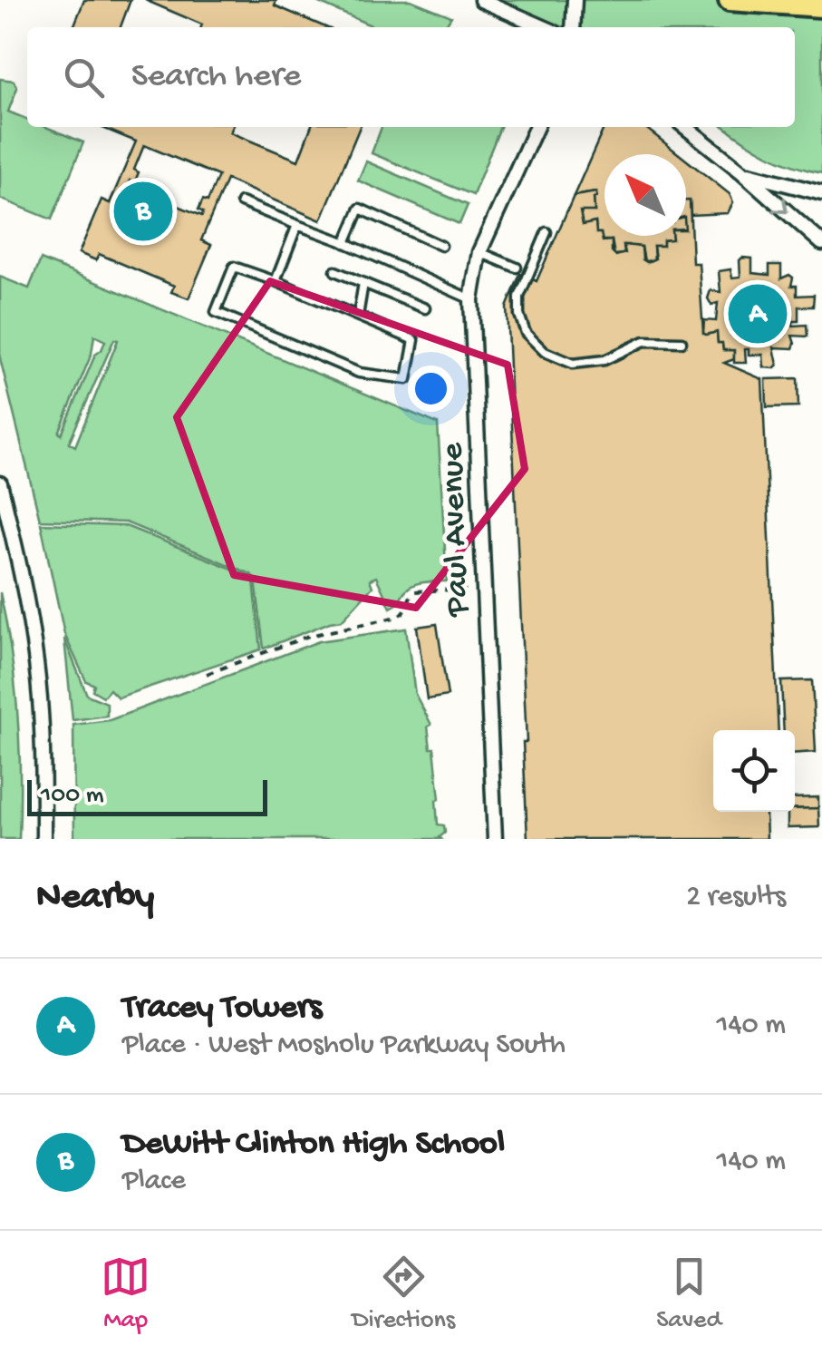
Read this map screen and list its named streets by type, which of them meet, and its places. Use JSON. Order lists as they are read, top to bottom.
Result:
{
  "streets": {
    "street": ["Paul Avenue"]
  },
  "scale_bar": "100 m",
  "north": "top left",
  "page": {
    "search": "Search here",
    "pins": ["B", "A"],
    "scale": "100 m",
    "heading": ["Nearby", "2 results"],
    "list": [
      {
        "mark": "A",
        "name": "Tracey Towers",
        "note": "Place · West Mosholu Parkway South",
        "value": "140 m"
      },
      {
        "mark": "B",
        "name": "DeWitt Clinton High School",
        "note": "Place",
        "value": "140 m"
      }
    ],
    "nav": ["Map", "Directions", "Saved"]
  }
}
